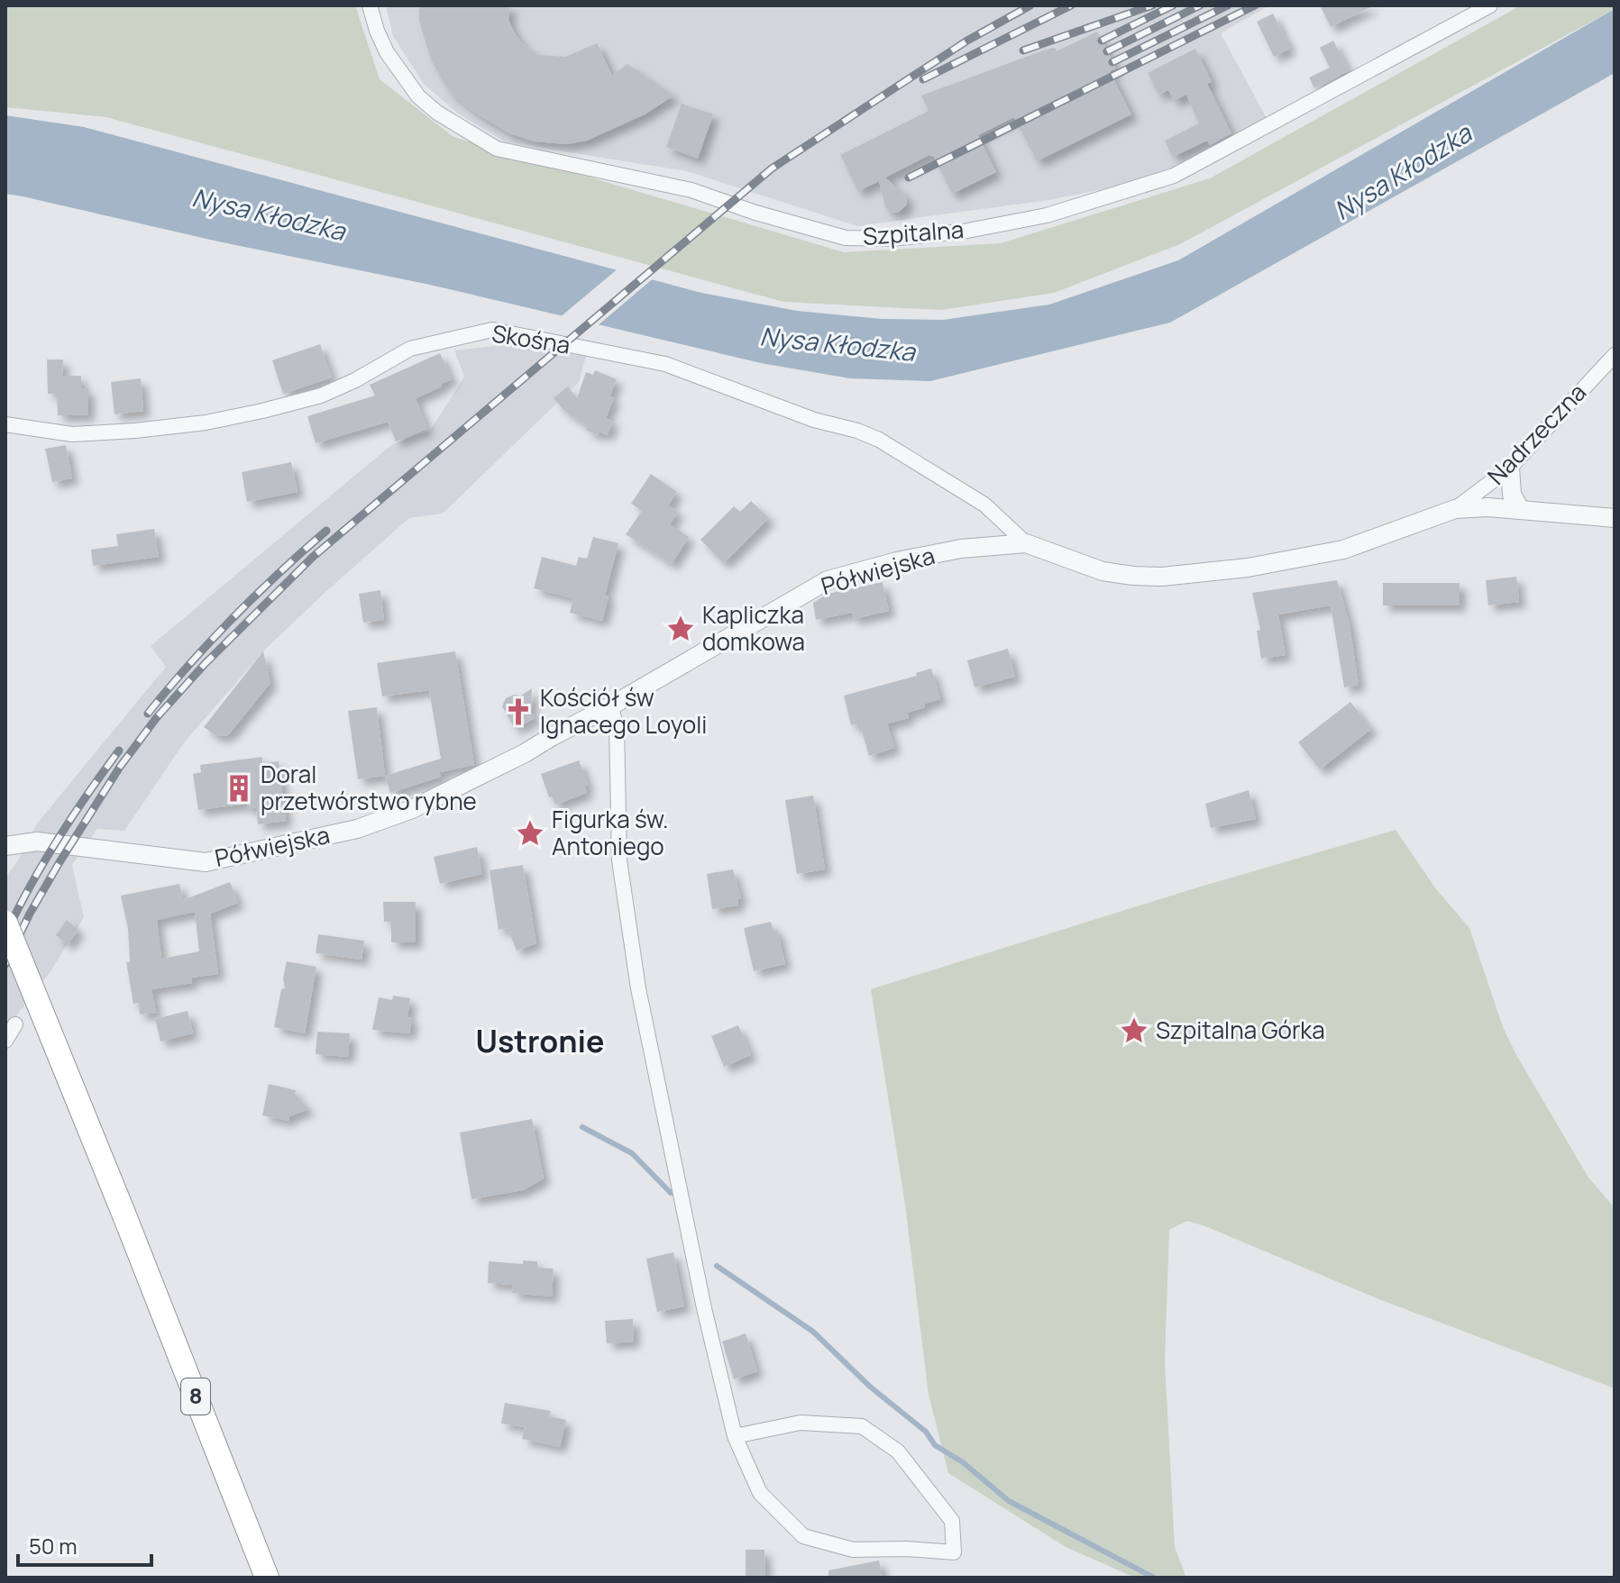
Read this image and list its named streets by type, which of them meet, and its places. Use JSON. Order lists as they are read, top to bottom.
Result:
{
  "streets": {
    "highway": ["8"],
    "street": [
      "Szpitalna",
      "Skośna",
      "Nadrzeczna",
      "Półwiejska"
    ]
  },
  "crossings": [
    ["Skośna", "Półwiejska"],
    ["Nadrzeczna", "Półwiejska"]
  ],
  "districts": ["Ustronie"],
  "water": ["Nysa Kłodzka"],
  "places": {
    "place": ["Kapliczka domkowa", "Figurka św. Antoniego", "Szpitalna Górka"],
    "church": ["Kościół św Ignacego Loyoli"],
    "building": ["Doral przetwórstwo rybne"]
  },
  "scale_bar": "50 m"
}
